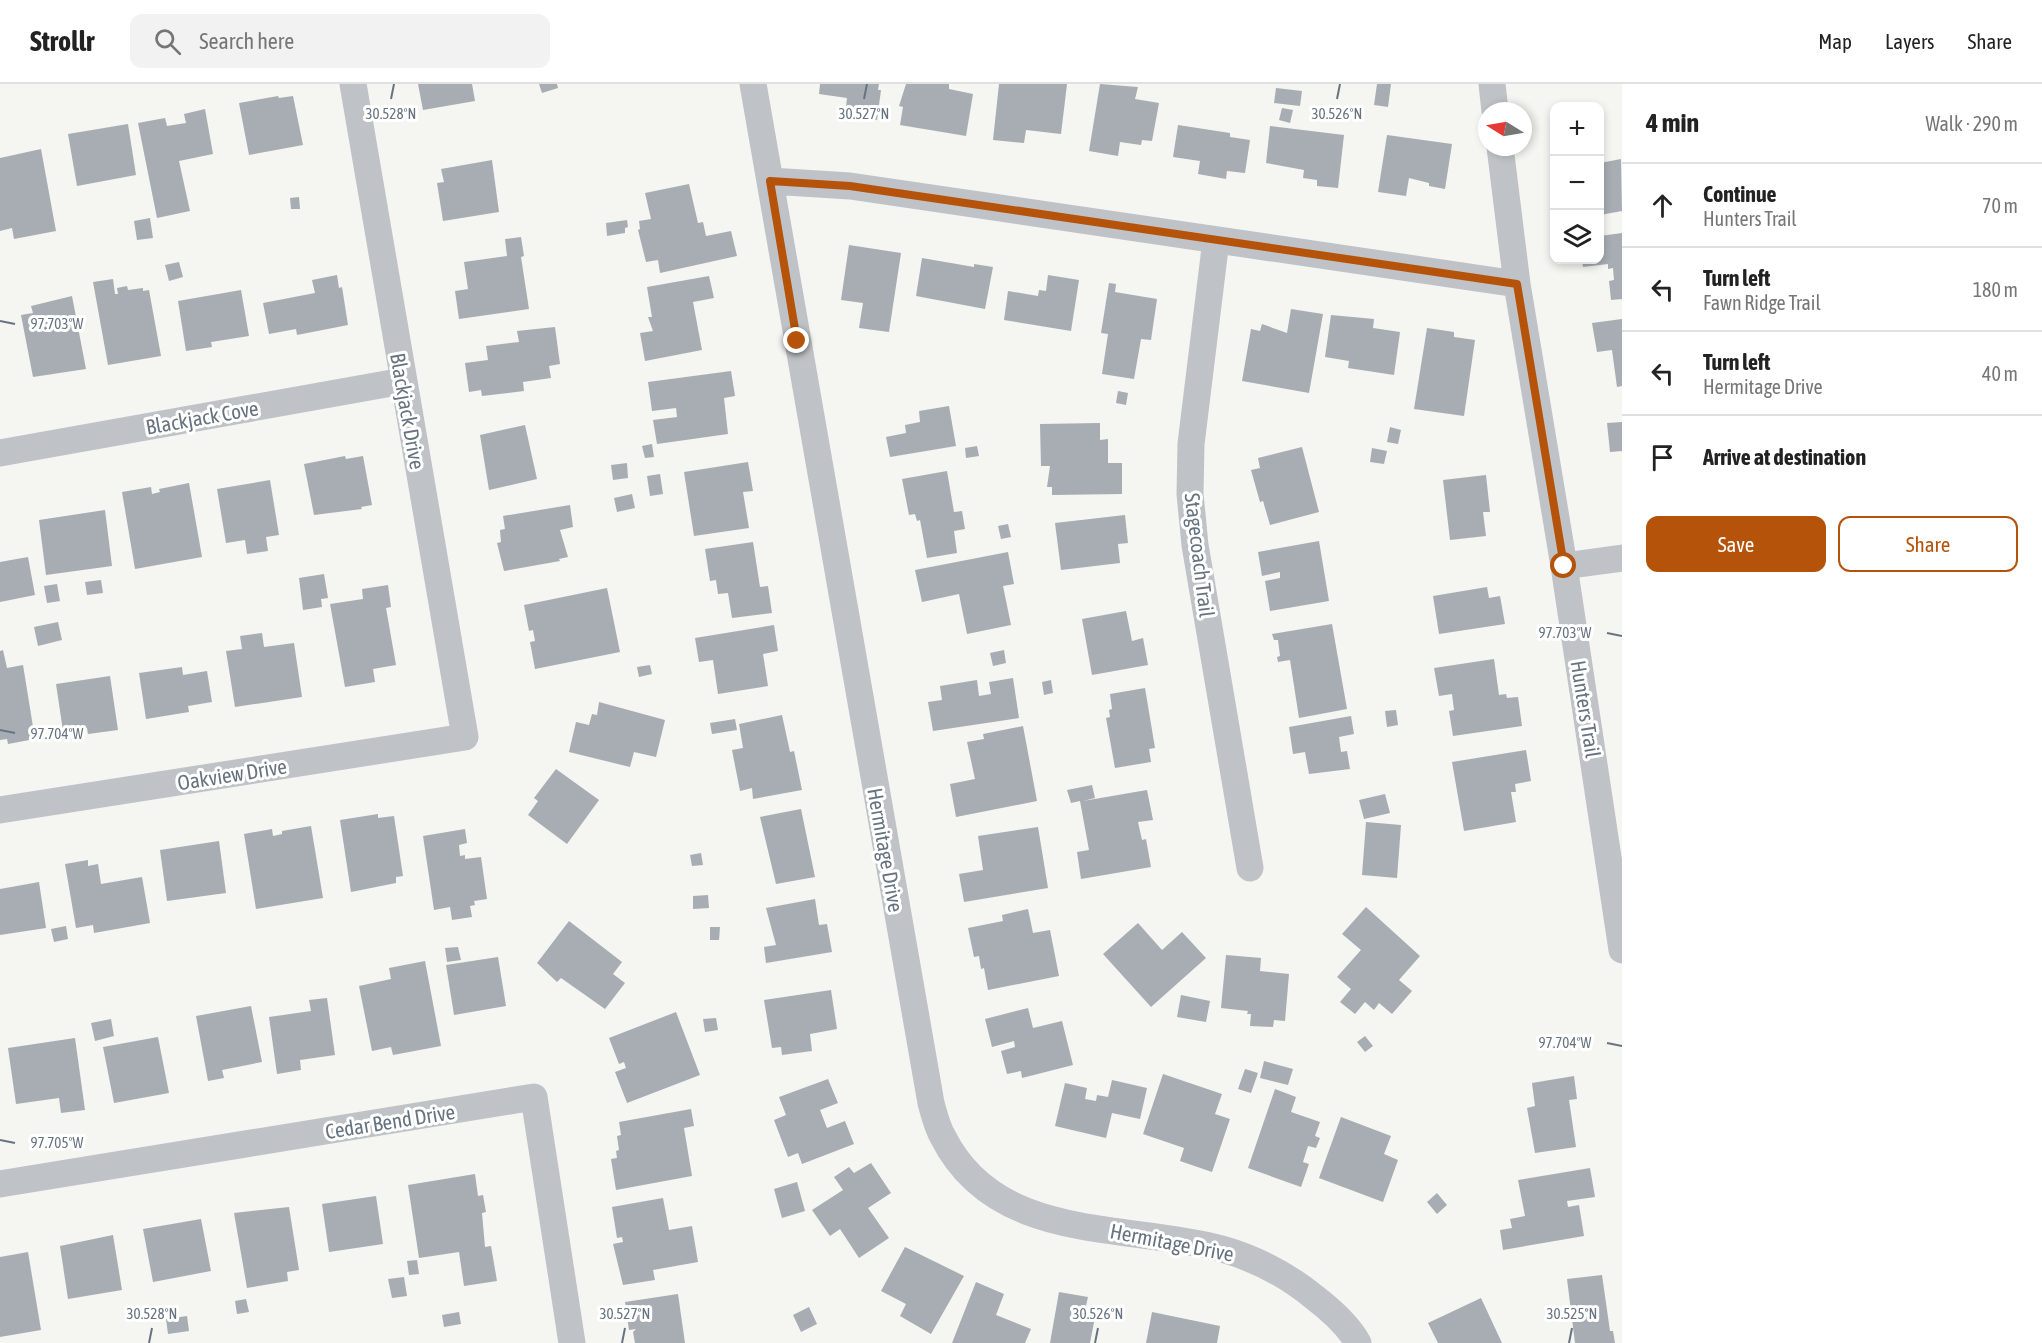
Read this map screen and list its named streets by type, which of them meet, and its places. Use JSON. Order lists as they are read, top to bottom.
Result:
{
  "streets": {
    "street": [
      "Blackjack Drive",
      "Blackjack Cove",
      "Stagecoach Trail",
      "Hunters Trail",
      "Oakview Drive",
      "Hermitage Drive",
      "Cedar Bend Drive"
    ]
  },
  "crossings": [
    ["Blackjack Drive", "Blackjack Cove"],
    ["Blackjack Drive", "Oakview Drive"]
  ],
  "north": "left",
  "page": {
    "header": "Strollr",
    "search": "Search here",
    "nav": ["Map", "Layers", "Share"],
    "heading": ["4 min", "Walk · 290 m"],
    "map_buttons": ["+", "−"],
    "list": [
      ["Continue", "Hunters Trail", "70 m"],
      ["Turn left", "Fawn Ridge Trail", "180 m"],
      ["Turn left", "Hermitage Drive", "40 m"],
      "Arrive at destination"
    ],
    "buttons": ["Save", "Share"]
  },
  "coordinates": [
    "30.528°N",
    "30.527°N",
    "30.526°N",
    "97.703°W",
    "97.704°W",
    "97.705°W",
    "30.525°N"
  ]
}
